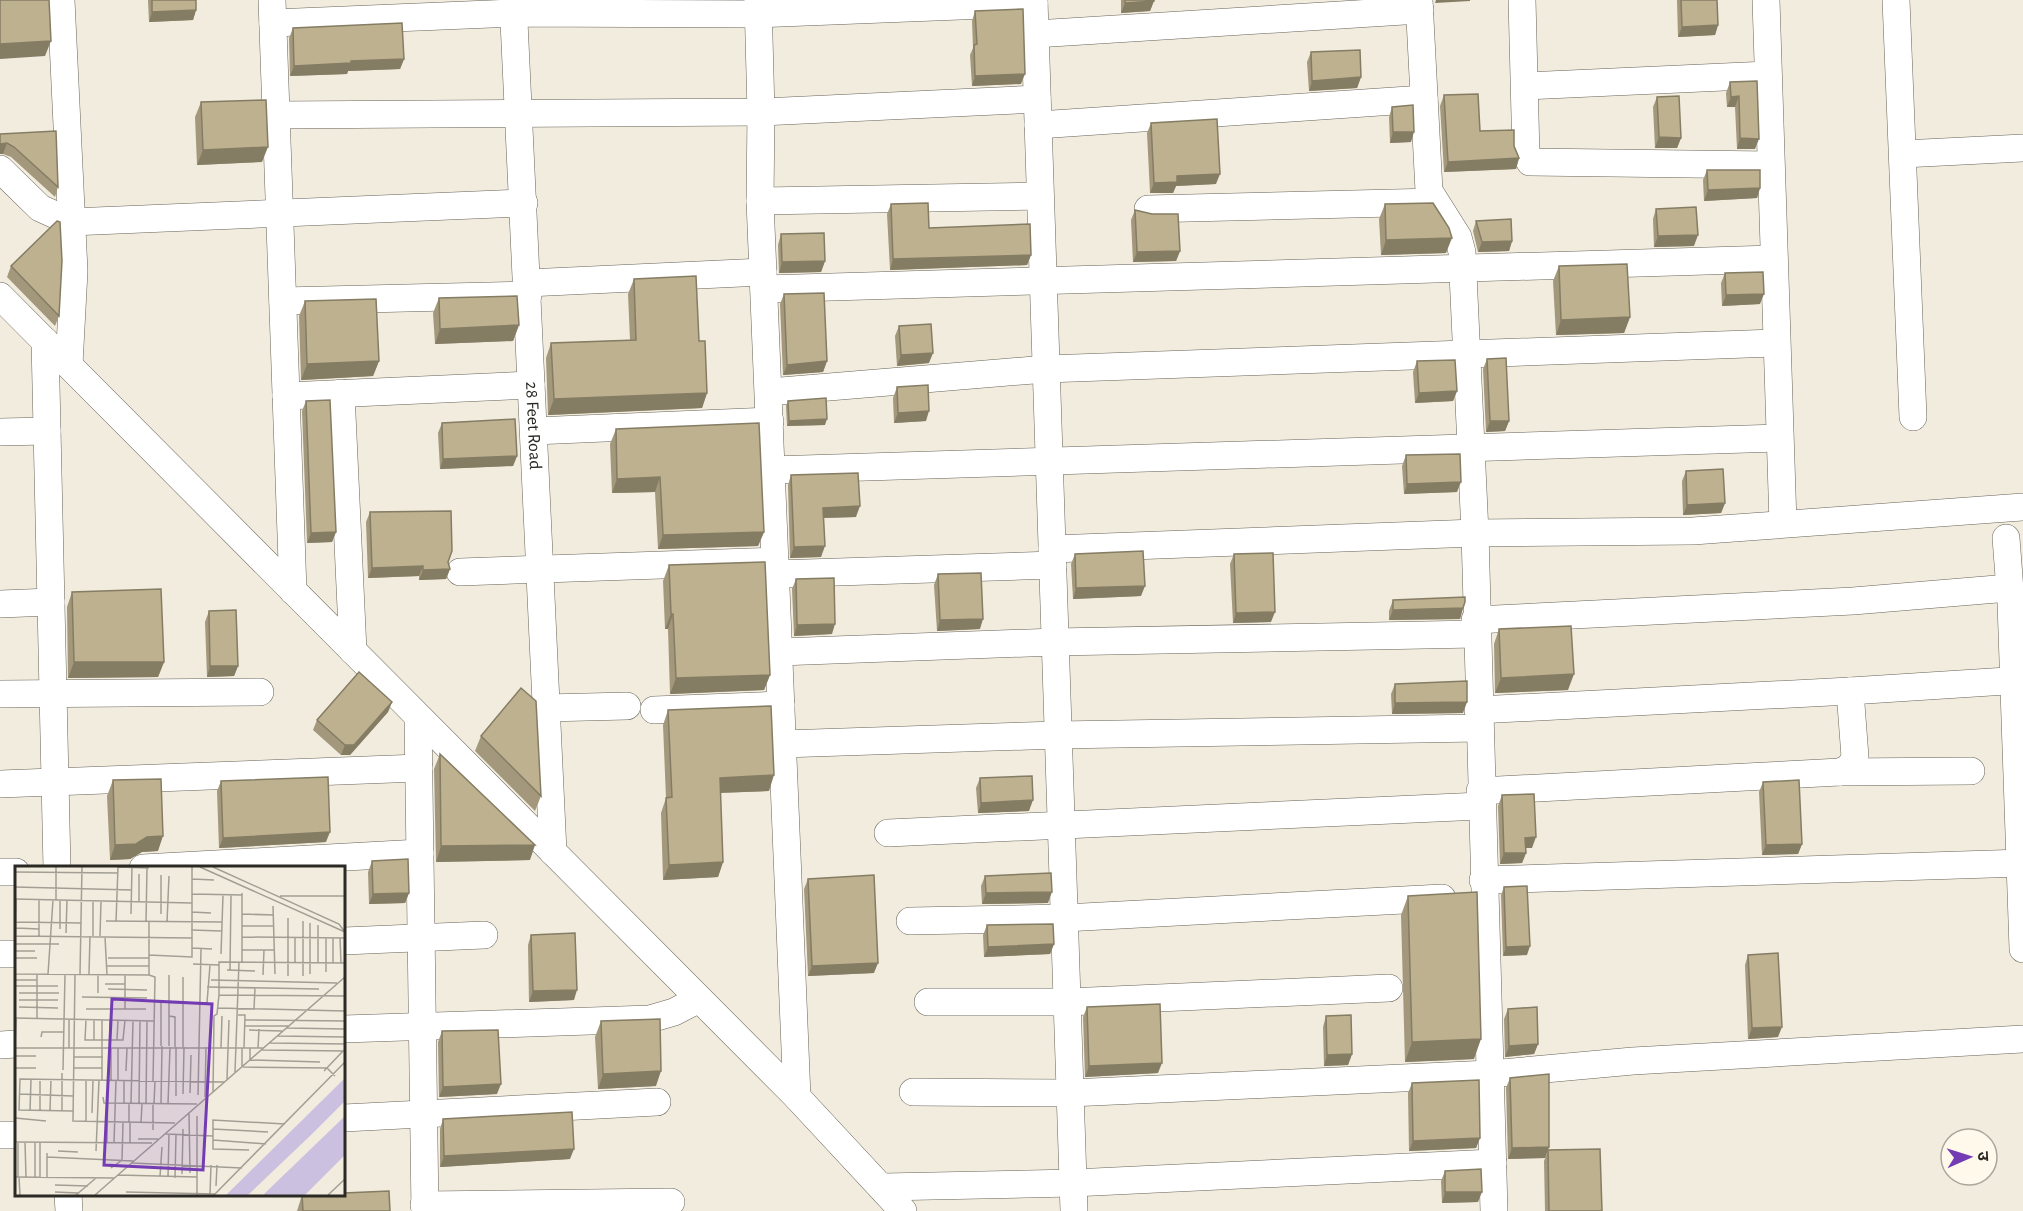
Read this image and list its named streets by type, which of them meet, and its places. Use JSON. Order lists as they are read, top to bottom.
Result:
{
  "streets": {
    "street": ["28 Feet Road"]
  },
  "north": "right"
}
